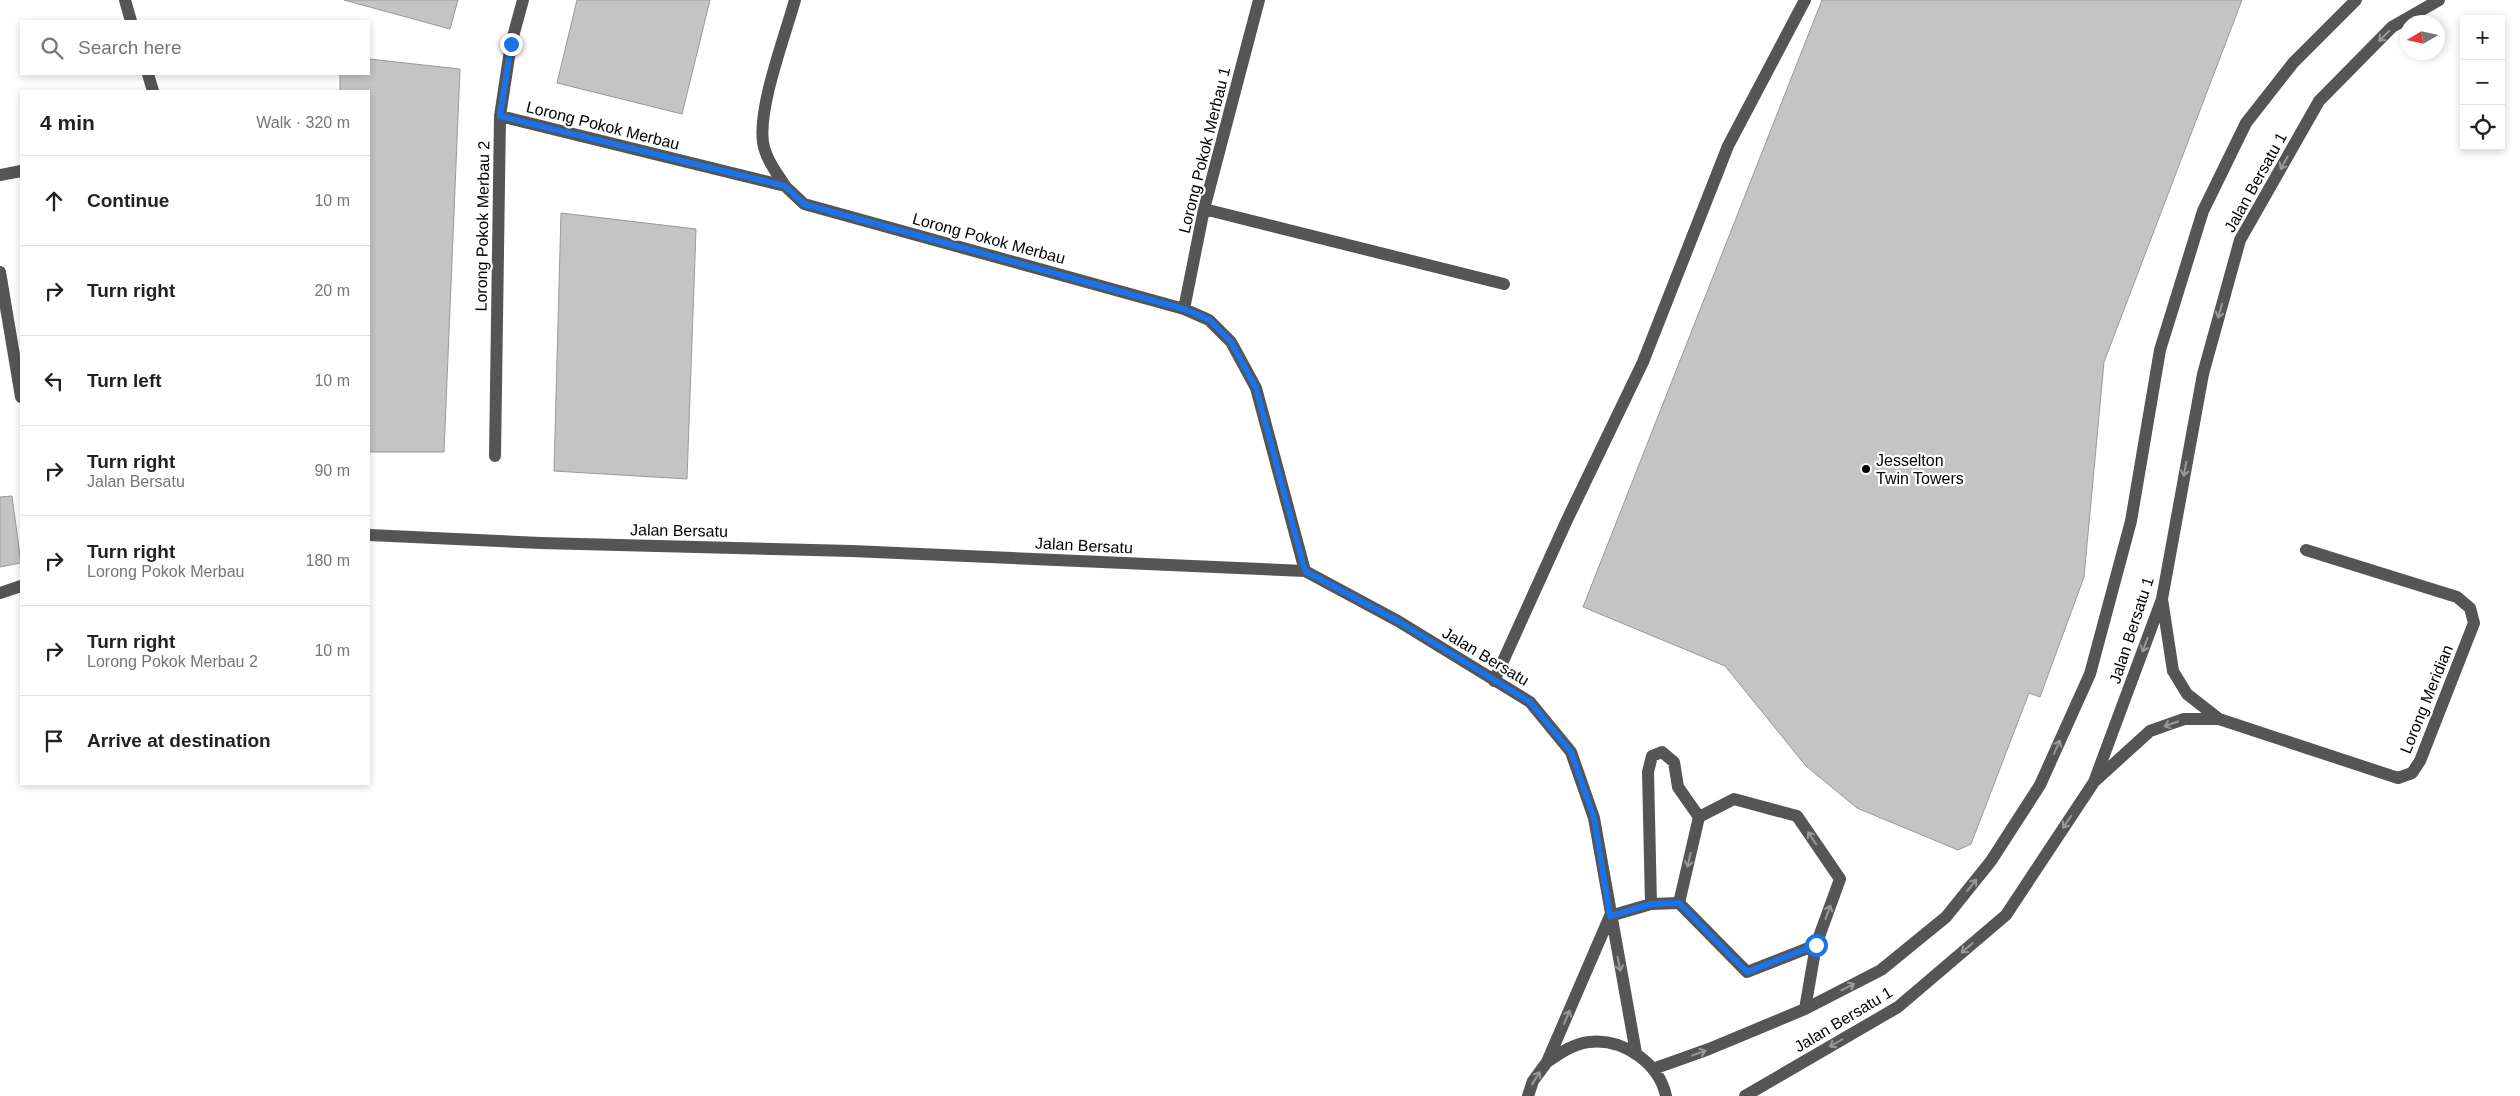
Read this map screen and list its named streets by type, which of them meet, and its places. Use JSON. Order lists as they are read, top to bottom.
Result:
{
  "streets": {
    "street": [
      "Lorong Pokok Merbau",
      "Lorong Pokok Merbau 1",
      "Jalan Bersatu 1",
      "Lorong Pokok Merbau 2",
      "Jalan Bersatu",
      "Lorong Meridian"
    ]
  },
  "crossings": [
    ["Lorong Pokok Merbau", "Lorong Pokok Merbau 1"],
    ["Lorong Pokok Merbau", "Lorong Pokok Merbau 2"],
    ["Lorong Pokok Merbau", "Jalan Bersatu"],
    ["Jalan Bersatu 1", "Lorong Meridian"]
  ],
  "places": ["Jesselton Twin Towers"],
  "north": "left",
  "page": {
    "map_buttons": ["+", "−"],
    "search": "Search here",
    "heading": ["4 min", "Walk · 320 m"],
    "list": [
      ["Continue", "10 m"],
      ["Turn right", "20 m"],
      ["Turn left", "10 m"],
      ["Turn right", "Jalan Bersatu", "90 m"],
      ["Turn right", "Lorong Pokok Merbau", "180 m"],
      ["Turn right", "Lorong Pokok Merbau 2", "10 m"],
      "Arrive at destination"
    ]
  }
}
